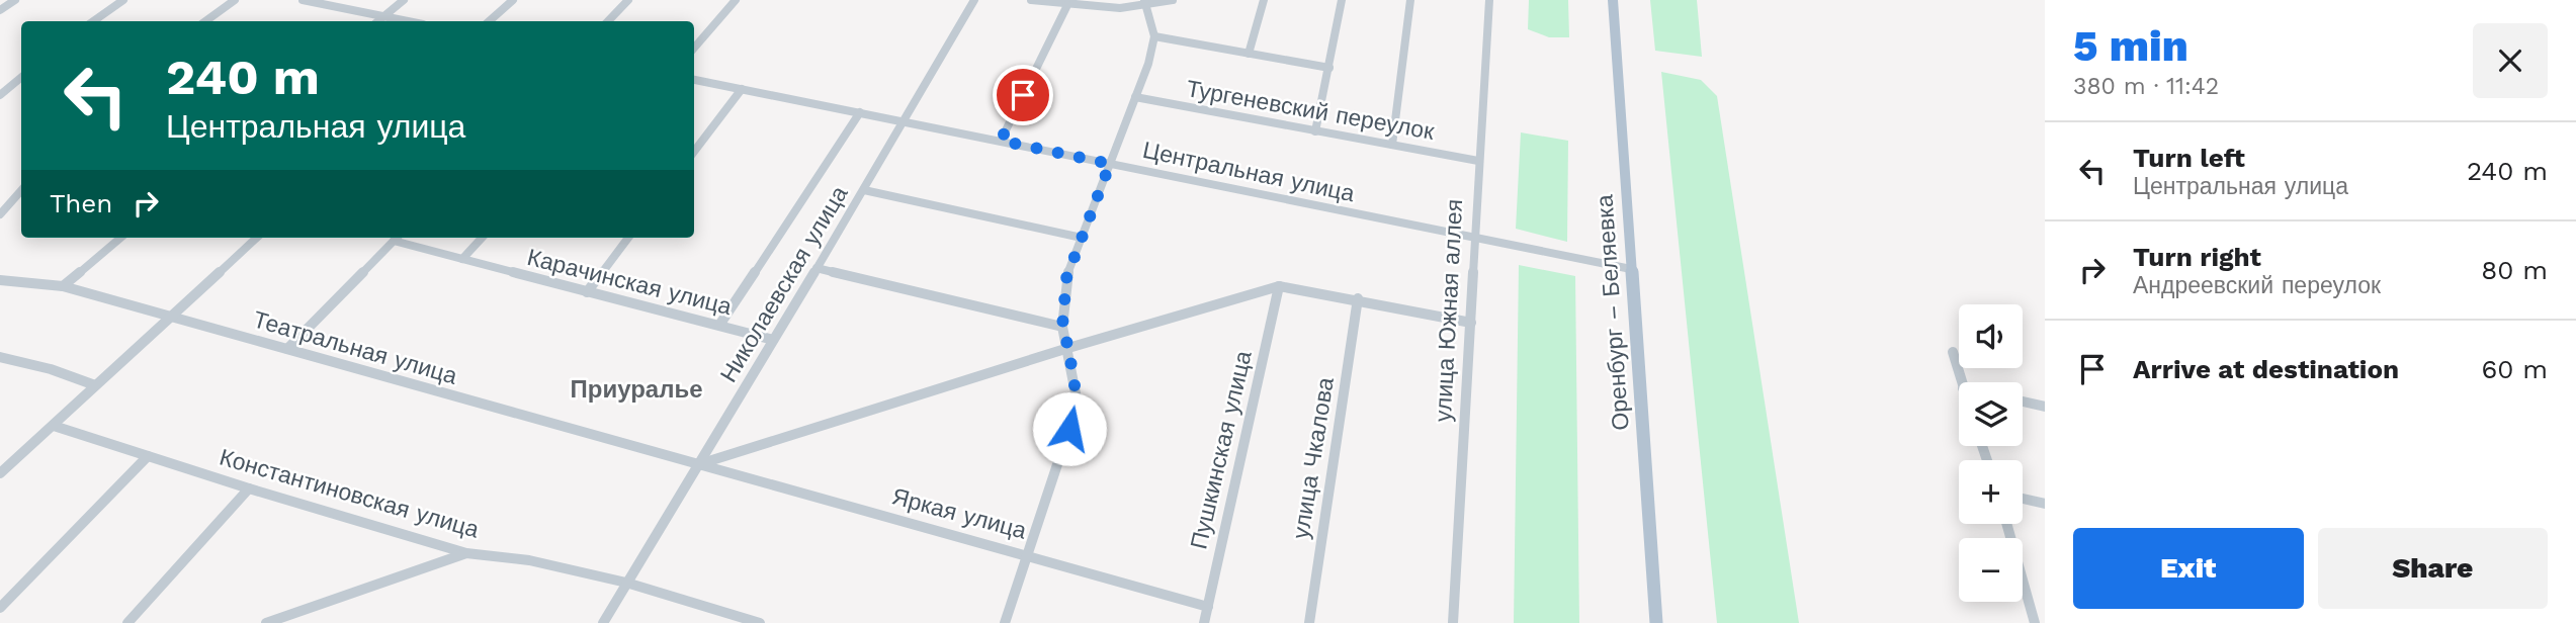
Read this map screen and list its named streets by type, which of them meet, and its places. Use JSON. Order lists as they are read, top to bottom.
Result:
{
  "streets": {
    "main road": ["Оренбург – Беляевка"],
    "street": [
      "Тургеневский переулок",
      "Центральная улица",
      "Карачинская улица",
      "Николаевская улица",
      "улица Южная аллея",
      "Театральная улица",
      "Пушкинская улица",
      "улица Чкалова",
      "Константиновская улица",
      "Яркая улица"
    ]
  },
  "crossings": [
    ["Тургеневский переулок", "улица Южная аллея"],
    ["Центральная улица", "Николаевская улица"],
    ["Центральная улица", "улица Южная аллея"],
    ["Центральная улица", "Оренбург – Беляевка"],
    ["Карачинская улица", "Николаевская улица"],
    ["Николаевская улица", "Театральная улица"],
    ["Николаевская улица", "Константиновская улица"],
    ["Николаевская улица", "Яркая улица"],
    ["Театральная улица", "Яркая улица"],
    ["Пушкинская улица", "Яркая улица"]
  ],
  "districts": ["Приуралье"],
  "page": {
    "heading": ["5 min", "380 m · 11:42"],
    "turn": ["240 m", "Центральная улица"],
    "list": [
      {
        "name": "Turn left",
        "note": "Центральная улица",
        "value": "240 m"
      },
      {
        "name": "Turn right",
        "note": "Андреевский переулок",
        "value": "80 m"
      },
      {
        "name": "Arrive at destination",
        "value": "60 m"
      }
    ],
    "then": "Then",
    "map_buttons": ["+", "−"],
    "buttons": ["Exit", "Share"]
  }
}
